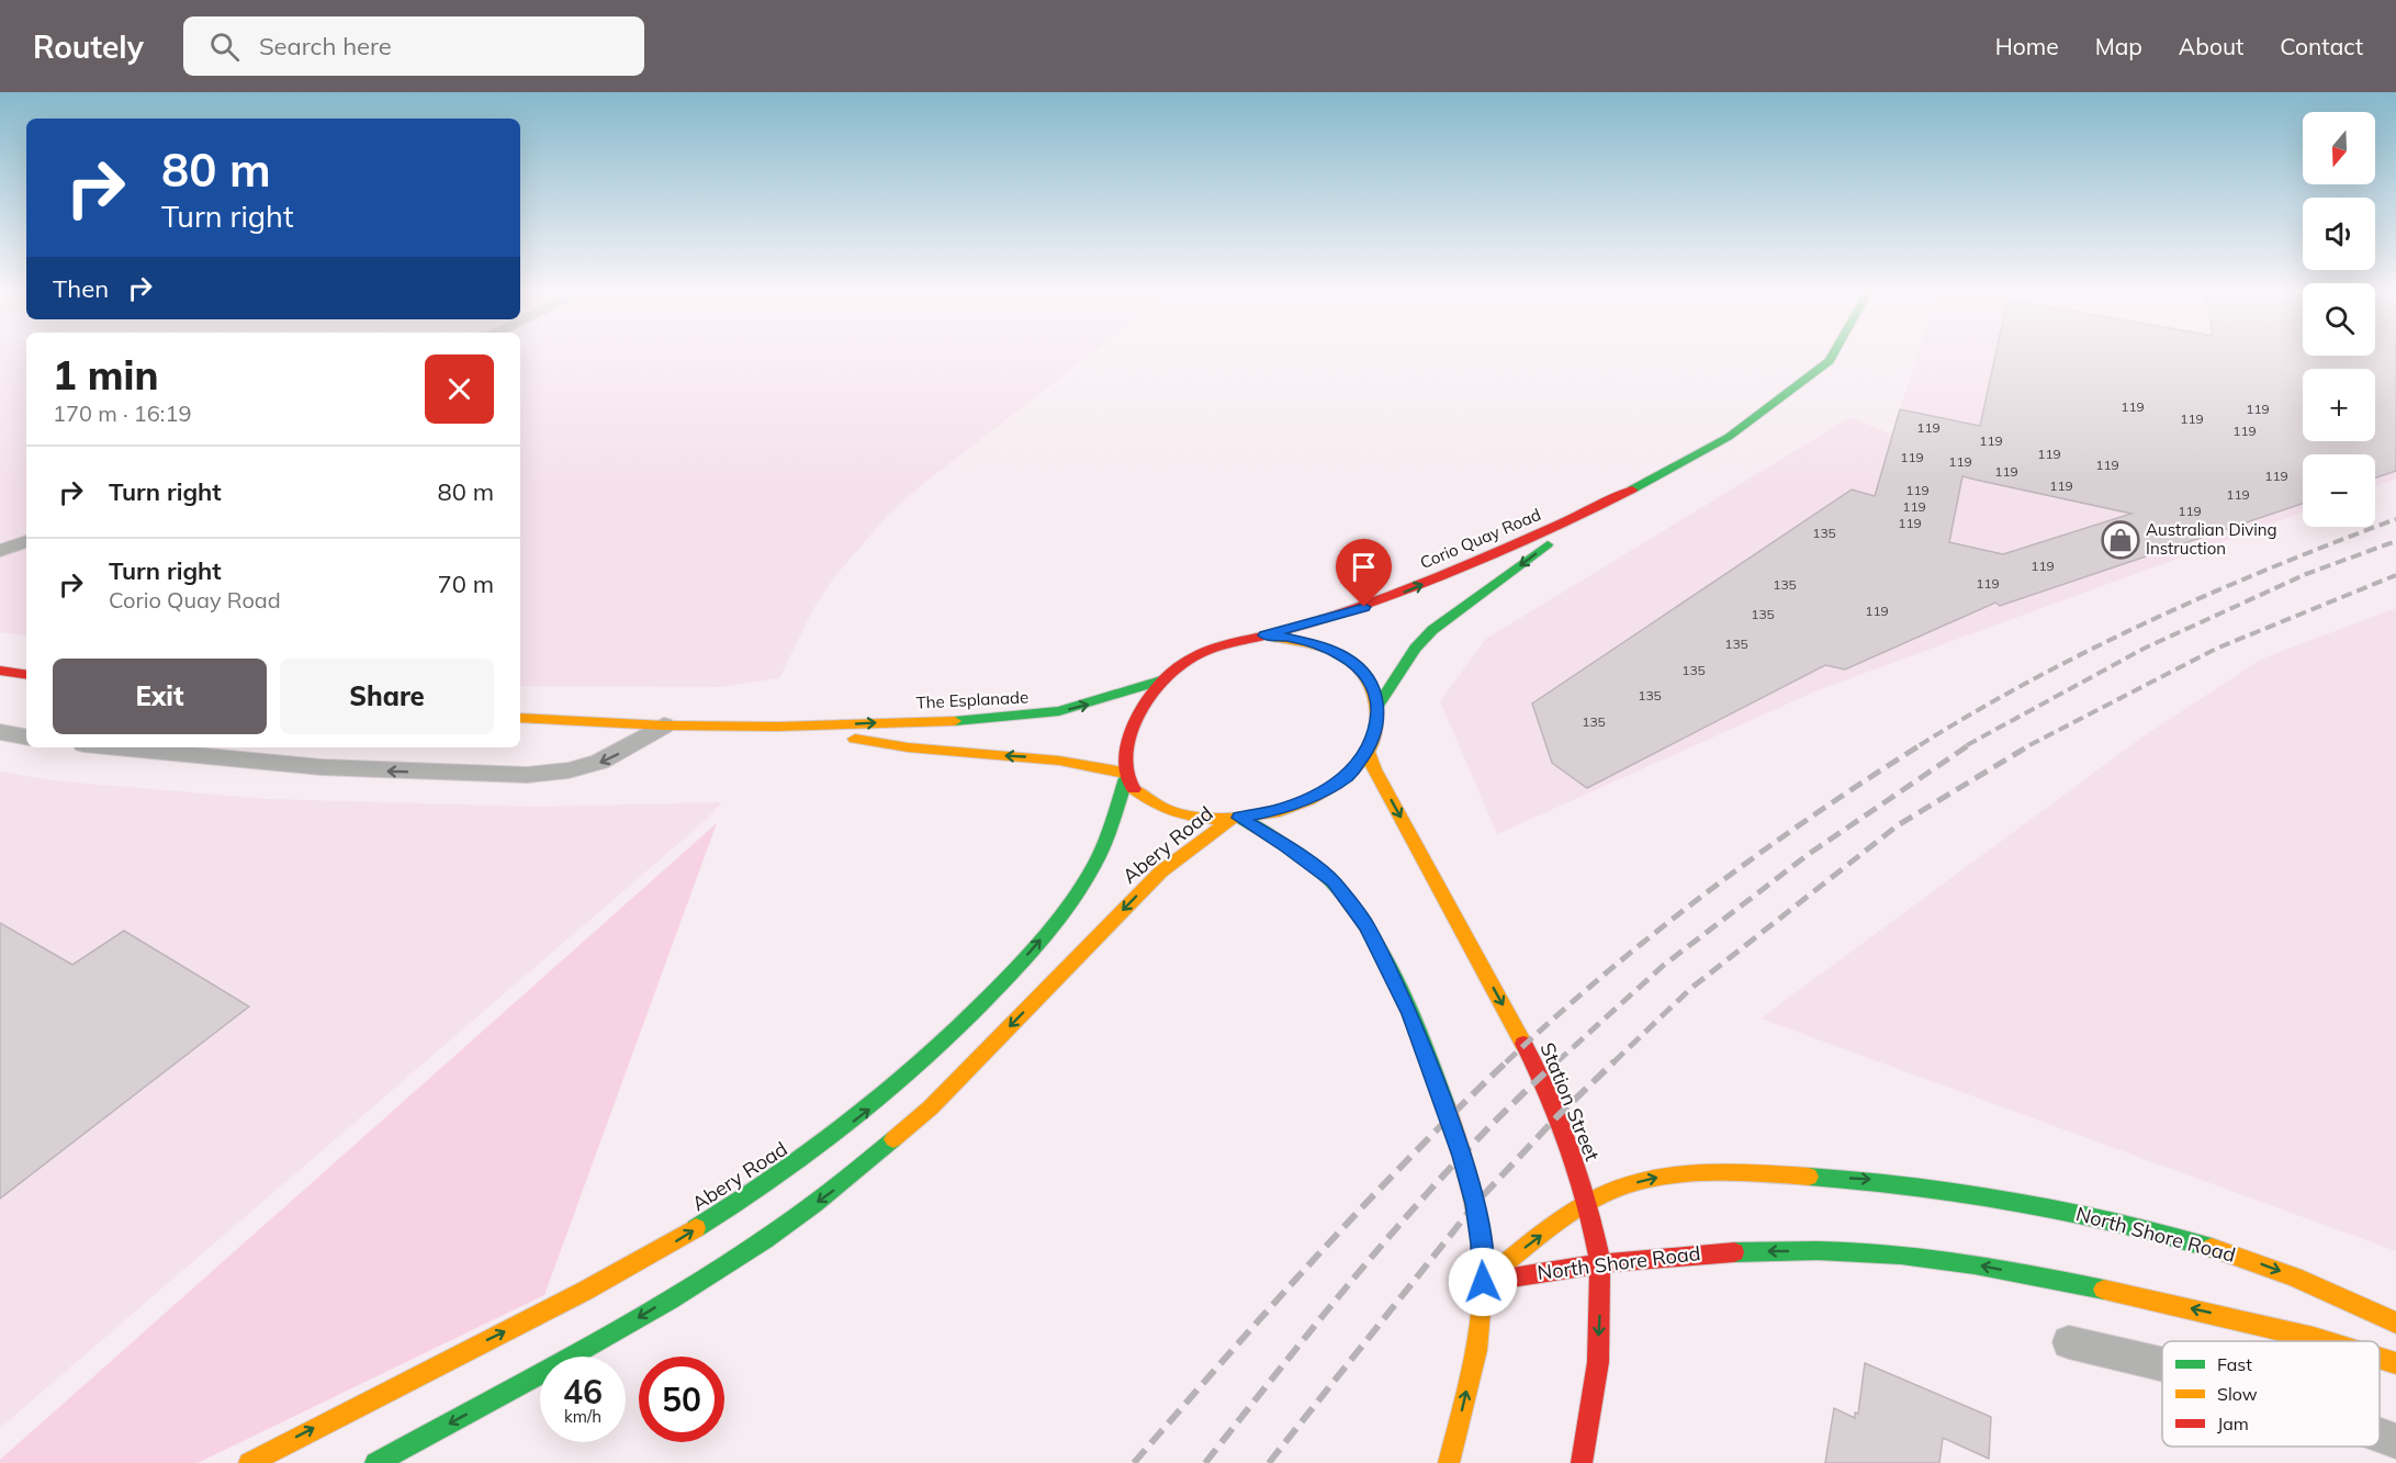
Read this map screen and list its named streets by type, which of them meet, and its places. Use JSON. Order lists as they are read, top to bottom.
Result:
{
  "streets": {
    "main road": [
      "Corio Quay Road",
      "The Esplanade",
      "Abery Road",
      "Station Street",
      "North Shore Road"
    ]
  },
  "crossings": [
    ["Corio Quay Road", "The Esplanade"],
    ["Corio Quay Road", "Abery Road"],
    ["Corio Quay Road", "Station Street"],
    ["The Esplanade", "Abery Road"],
    ["The Esplanade", "Station Street"],
    ["Abery Road", "Station Street"],
    ["Station Street", "North Shore Road"]
  ],
  "places": {
    "shop": ["Australian Diving Instruction"]
  },
  "house_numbers": [
    "119",
    "119",
    "119",
    "119",
    "119",
    "119",
    "119",
    "119",
    "119",
    "119",
    "119",
    "119",
    "119",
    "119",
    "119",
    "119",
    "119",
    "119",
    "135",
    "119",
    "119",
    "135",
    "119",
    "135",
    "135",
    "135",
    "135",
    "135"
  ],
  "legend": ["Fast", "Slow", "Jam"],
  "north": "bottom",
  "page": {
    "header": "Routely",
    "search": "Search here",
    "nav": [
      "Home",
      "Map",
      "About",
      "Contact"
    ],
    "map_buttons": ["+", "−"],
    "turn": ["80 m", "Turn right"],
    "then": "Then",
    "heading": ["1 min", "170 m · 16:19"],
    "list": [
      {
        "name": "Turn right",
        "value": "80 m"
      },
      {
        "name": "Turn right",
        "note": "Corio Quay Road",
        "value": "70 m"
      }
    ],
    "buttons": ["Exit", "Share"],
    "speed": "46 km/h",
    "limit": "50"
  }
}
